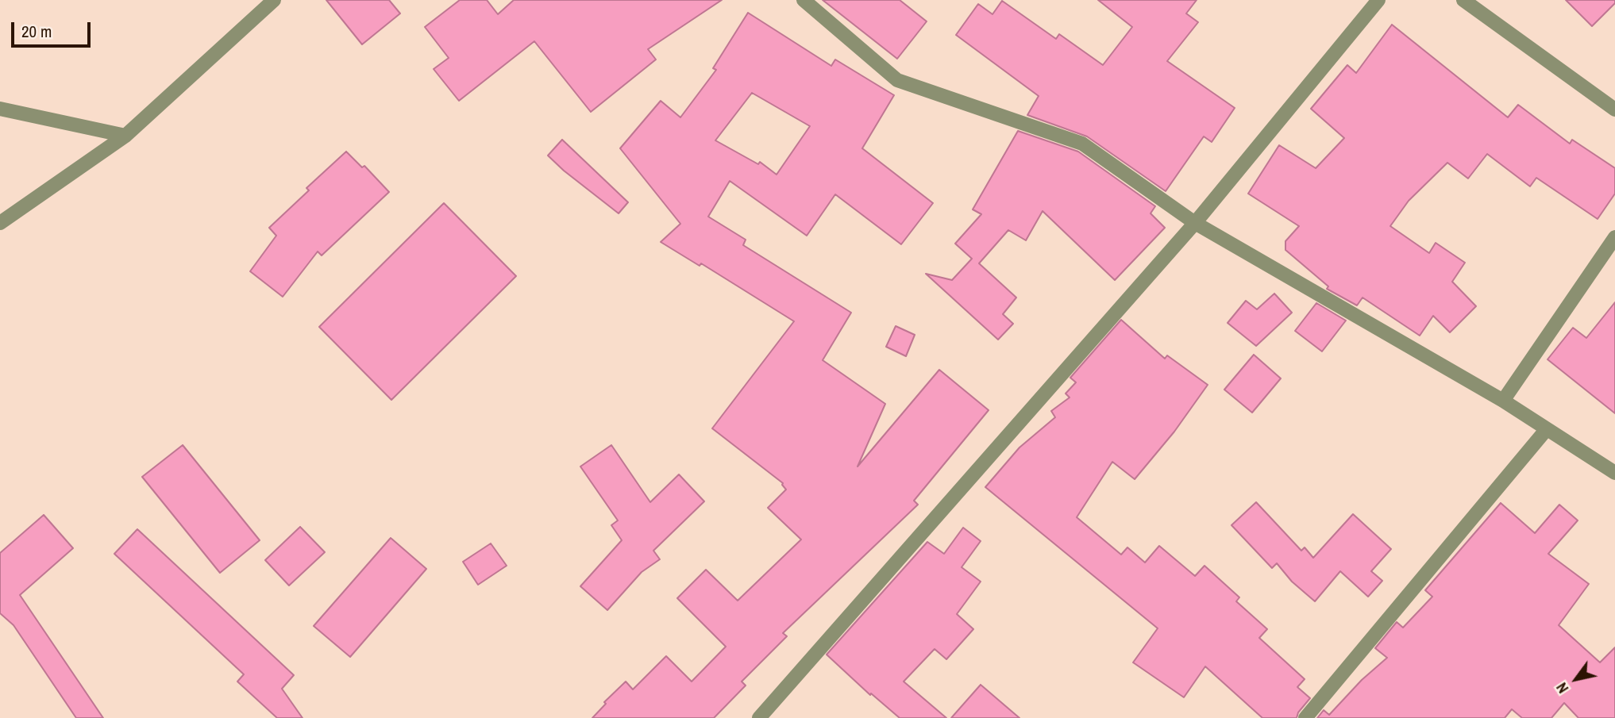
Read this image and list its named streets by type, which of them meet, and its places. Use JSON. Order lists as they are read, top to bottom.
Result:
{
  "scale_bar": "20 m",
  "north": "bottom left"
}
